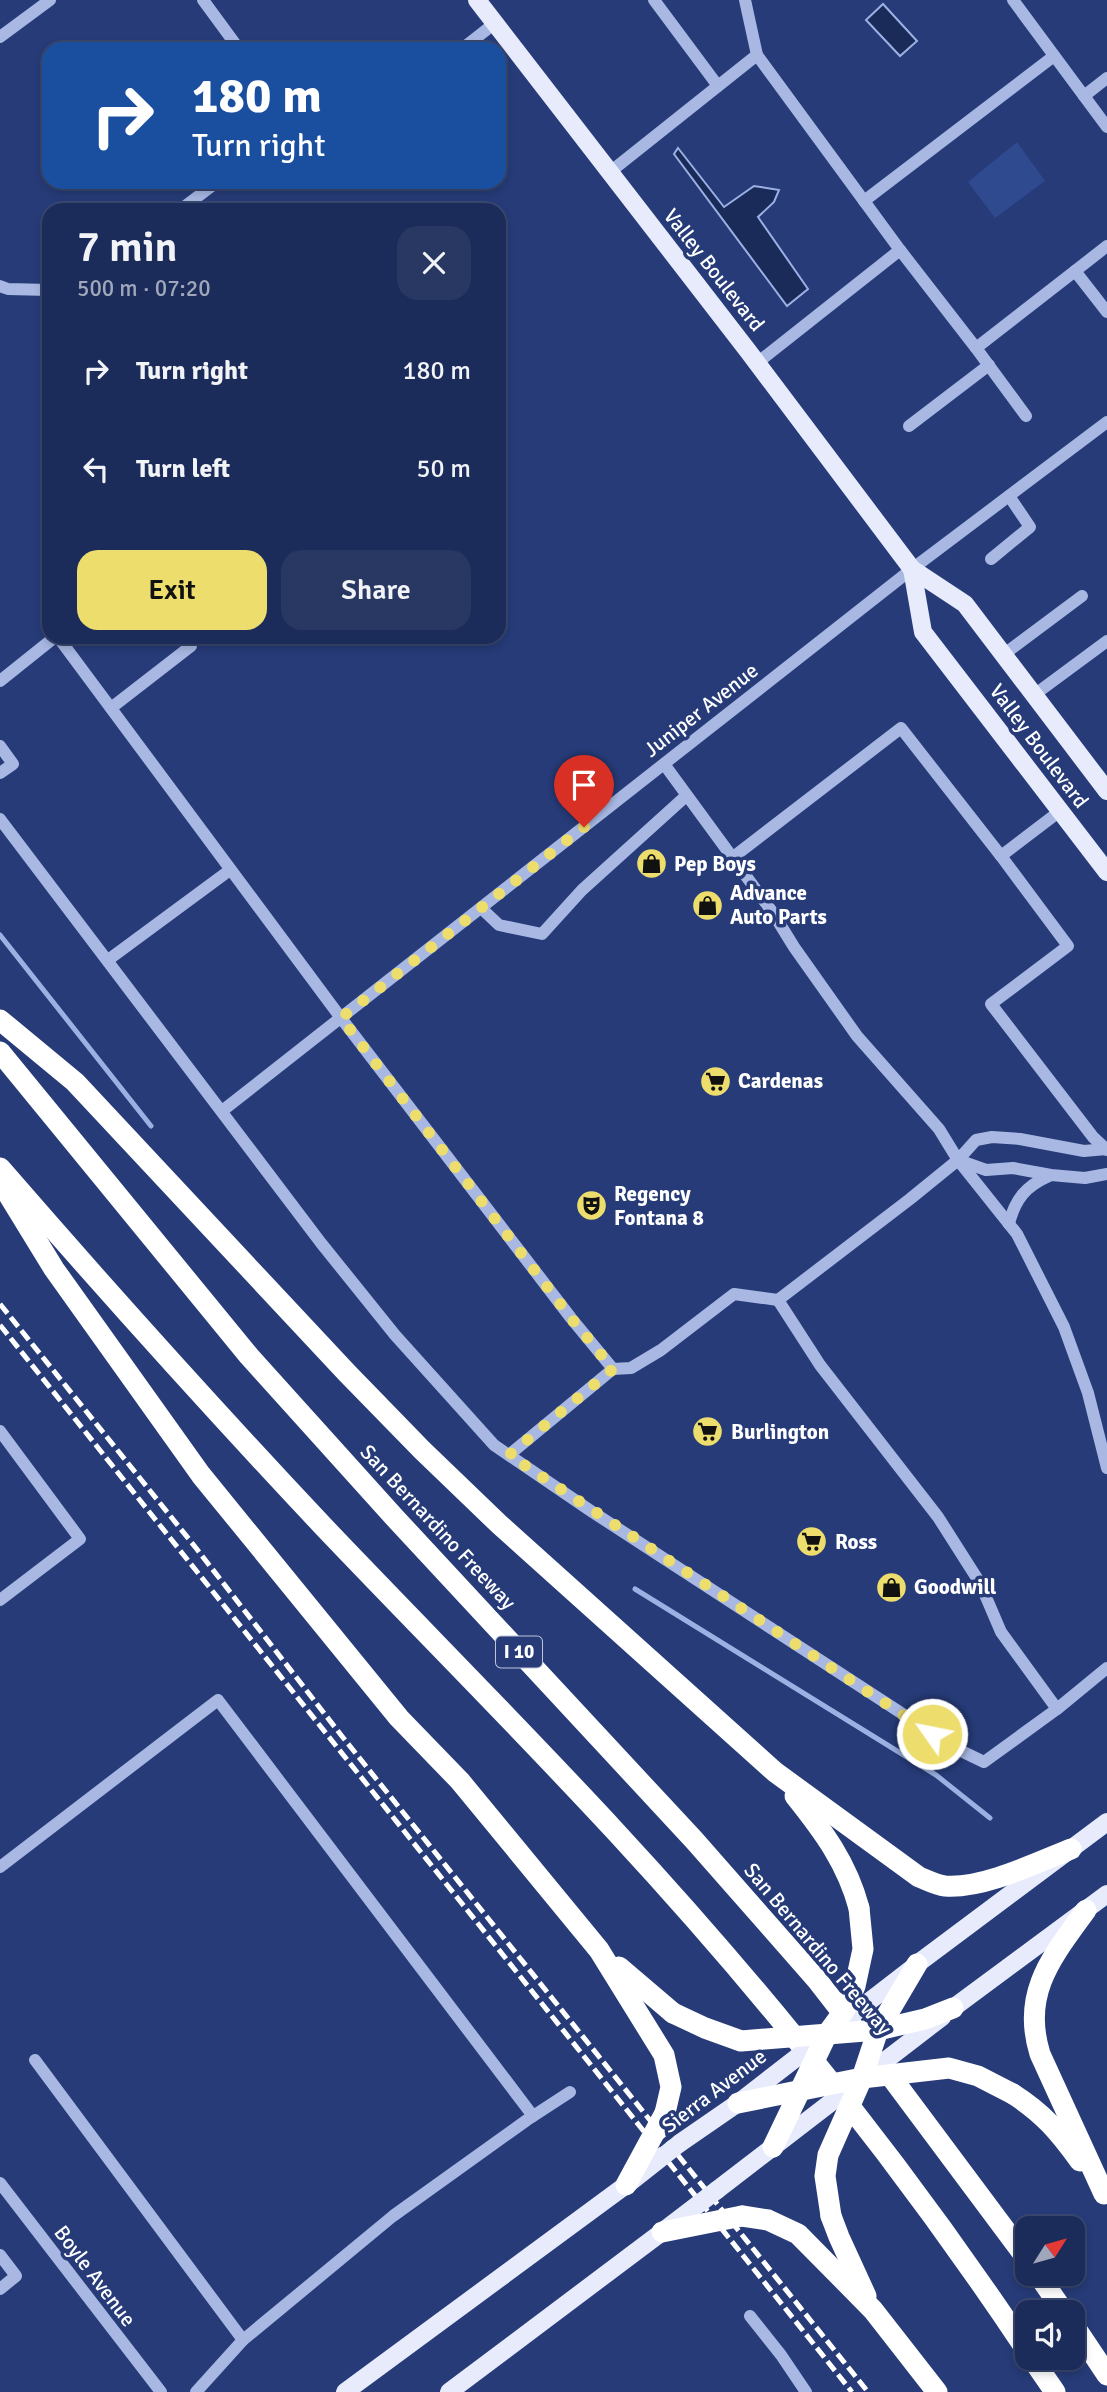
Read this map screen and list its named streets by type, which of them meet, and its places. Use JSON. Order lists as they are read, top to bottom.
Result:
{
  "streets": {
    "highway": ["San Bernardino Freeway", "I 10"],
    "main road": ["Valley Boulevard", "Sierra Avenue"],
    "street": ["Juniper Avenue", "Boyle Avenue"]
  },
  "crossings": [
    ["Valley Boulevard", "Juniper Avenue"]
  ],
  "places": {
    "shop": ["Pep Boys", "Advance Auto Parts", "Goodwill"],
    "supermarket": ["Cardenas", "Burlington", "Ross"],
    "theatre": ["Regency Fontana 8"]
  },
  "north": "top right",
  "page": {
    "turn": ["180 m", "Turn right"],
    "heading": ["7 min", "500 m · 07:20"],
    "list": [
      {
        "name": "Turn right",
        "value": "180 m"
      },
      {
        "name": "Turn left",
        "value": "50 m"
      }
    ],
    "buttons": ["Exit", "Share"]
  }
}
